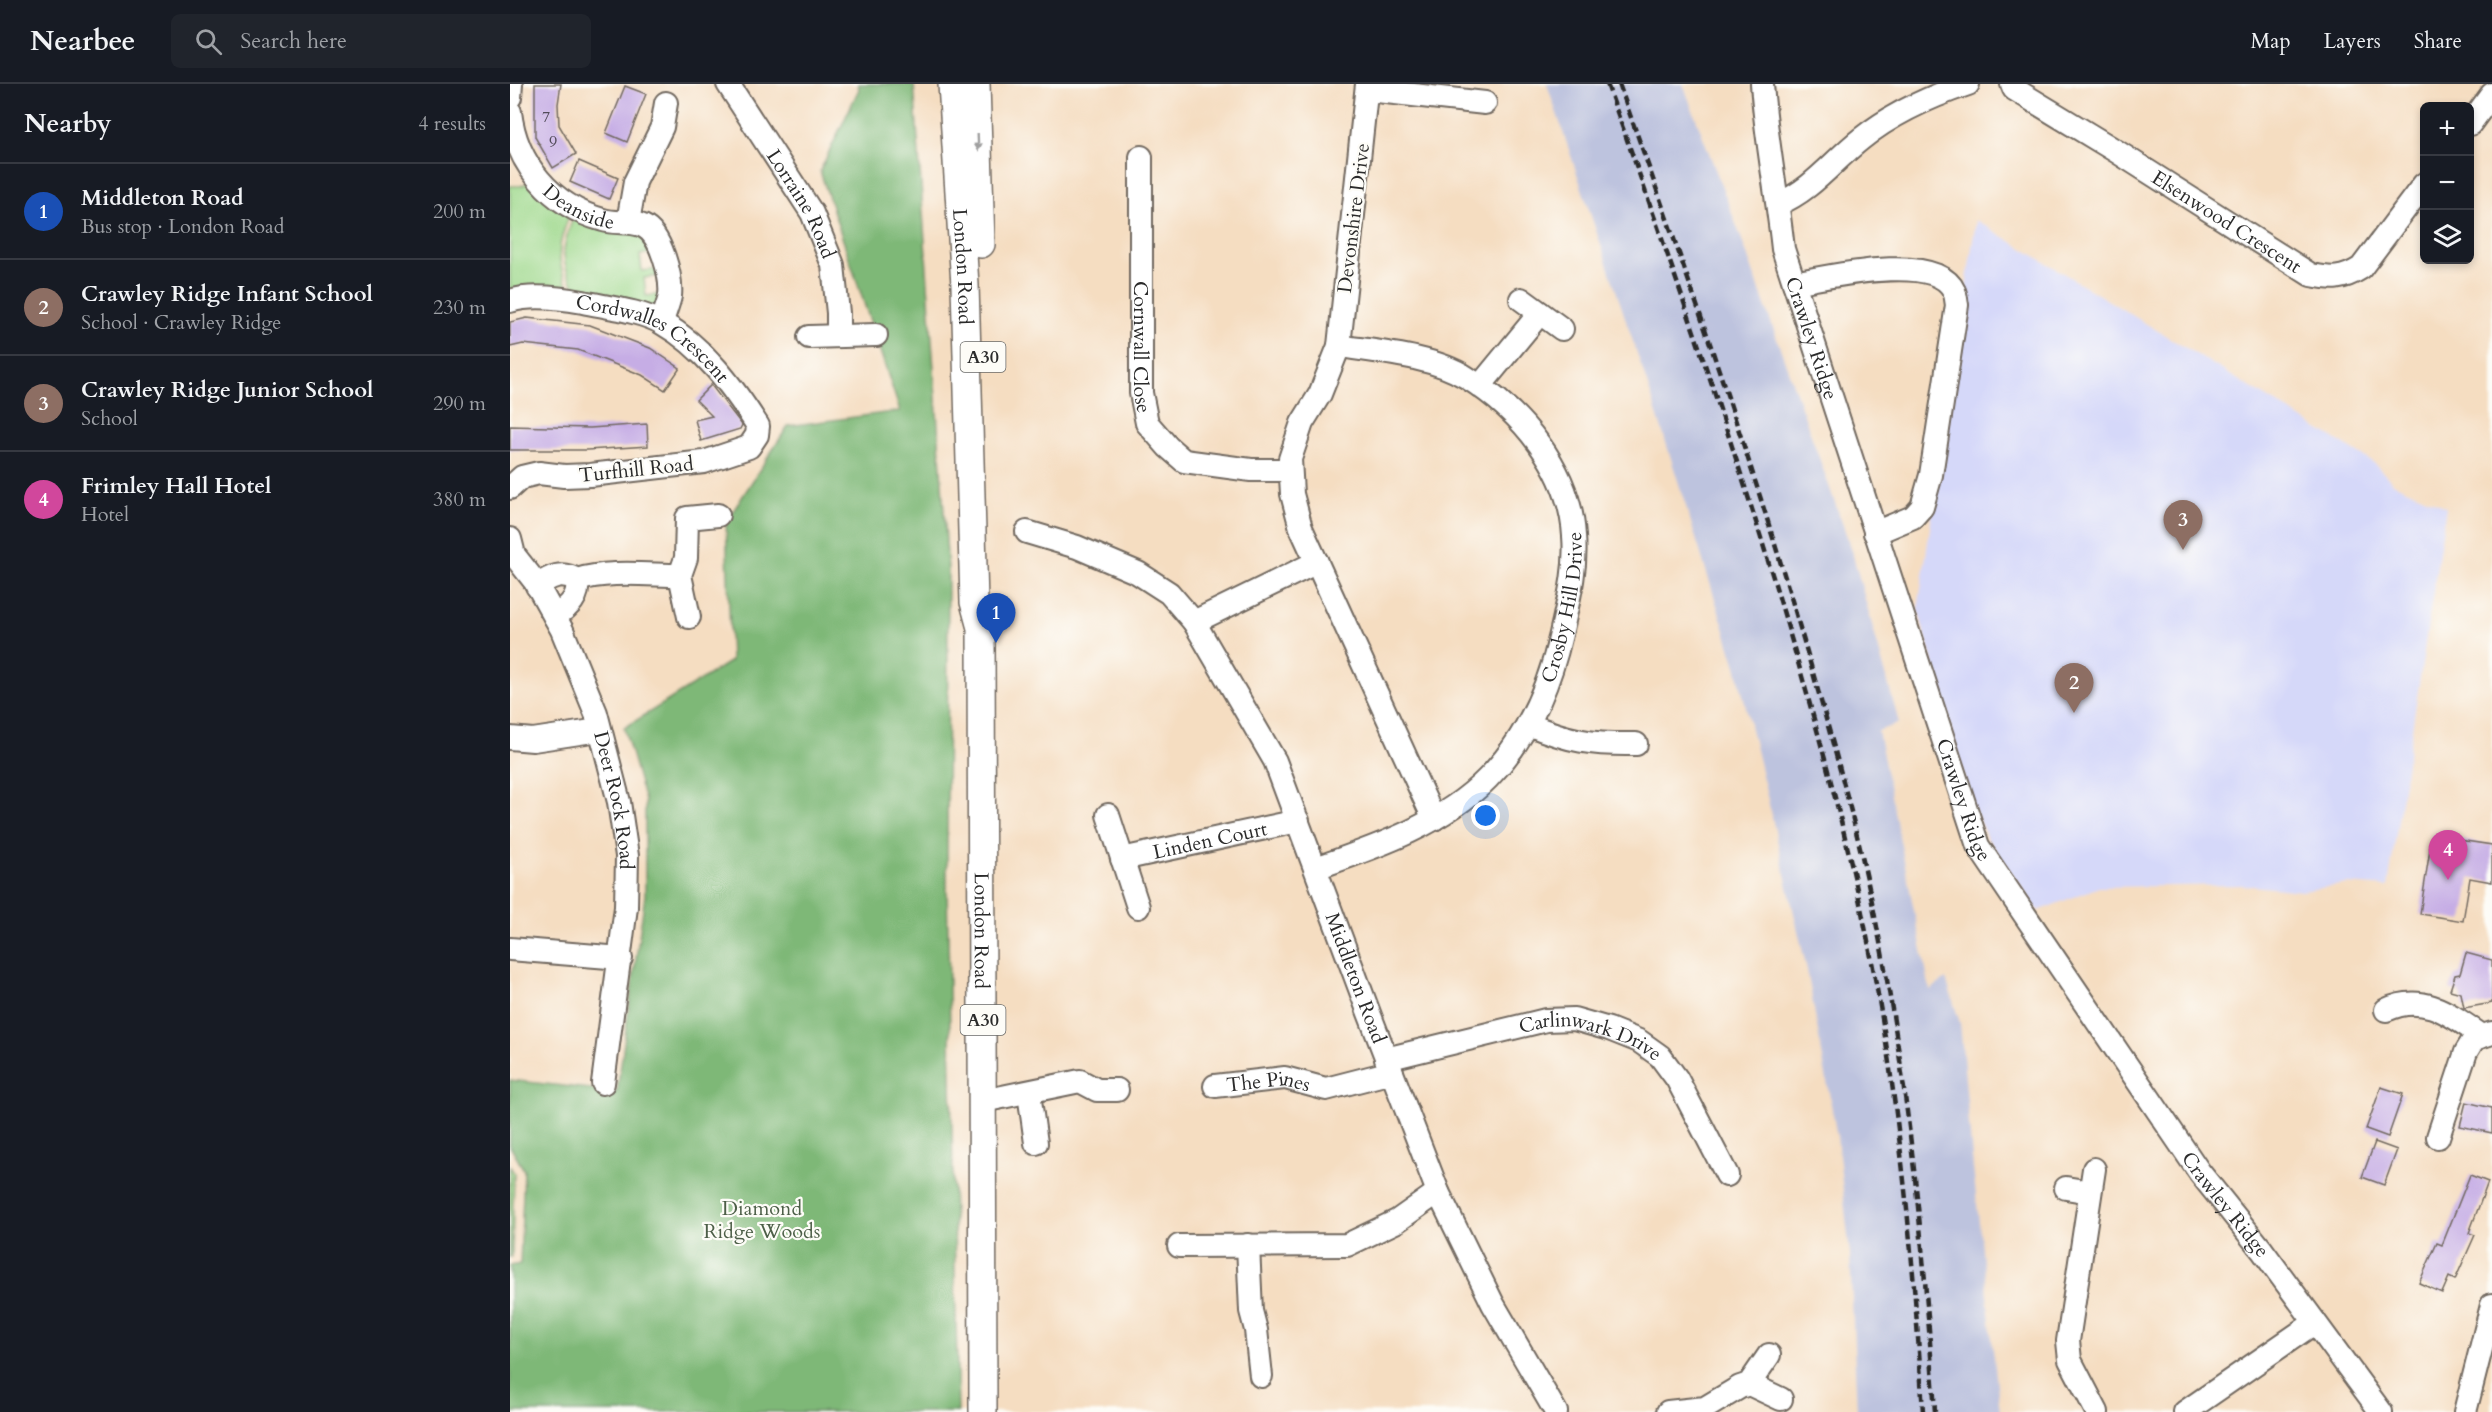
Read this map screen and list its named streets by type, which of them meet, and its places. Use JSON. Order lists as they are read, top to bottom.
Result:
{
  "streets": {
    "main road": ["London Road", "A30"],
    "street": [
      "Deanside",
      "Lorraine Road",
      "Devonshire Drive",
      "Elsenwood Crescent",
      "Crawley Ridge",
      "Cordwalles Crescent",
      "Cornwall Close",
      "Turfhill Road",
      "Crosby Hill Drive",
      "Deer Rock Road",
      "Linden Court",
      "Middleton Road",
      "Carlinwark Drive",
      "The Pines"
    ]
  },
  "crossings": [
    ["Deanside", "Cordwalles Crescent"],
    ["Devonshire Drive", "Crosby Hill Drive"],
    ["Cordwalles Crescent", "Turfhill Road"],
    ["Crosby Hill Drive", "Middleton Road"],
    ["Linden Court", "Middleton Road"],
    ["Middleton Road", "Carlinwark Drive"],
    ["Middleton Road", "The Pines"],
    ["Carlinwark Drive", "The Pines"]
  ],
  "parks": ["Diamond Ridge Woods"],
  "house_numbers": ["7", "9"],
  "page": {
    "header": "Nearbee",
    "search": "Search here",
    "nav": ["Map", "Layers", "Share"],
    "heading": ["Nearby", "4 results"],
    "map_buttons": ["+", "−"],
    "list": [
      {
        "mark": "1",
        "name": "Middleton Road",
        "note": "Bus stop · London Road",
        "value": "200 m"
      },
      {
        "mark": "2",
        "name": "Crawley Ridge Infant School",
        "note": "School · Crawley Ridge",
        "value": "230 m"
      },
      {
        "mark": "3",
        "name": "Crawley Ridge Junior School",
        "note": "School",
        "value": "290 m"
      },
      {
        "mark": "4",
        "name": "Frimley Hall Hotel",
        "note": "Hotel",
        "value": "380 m"
      }
    ],
    "pins": [
      "3",
      "1",
      "2",
      "4"
    ]
  }
}
